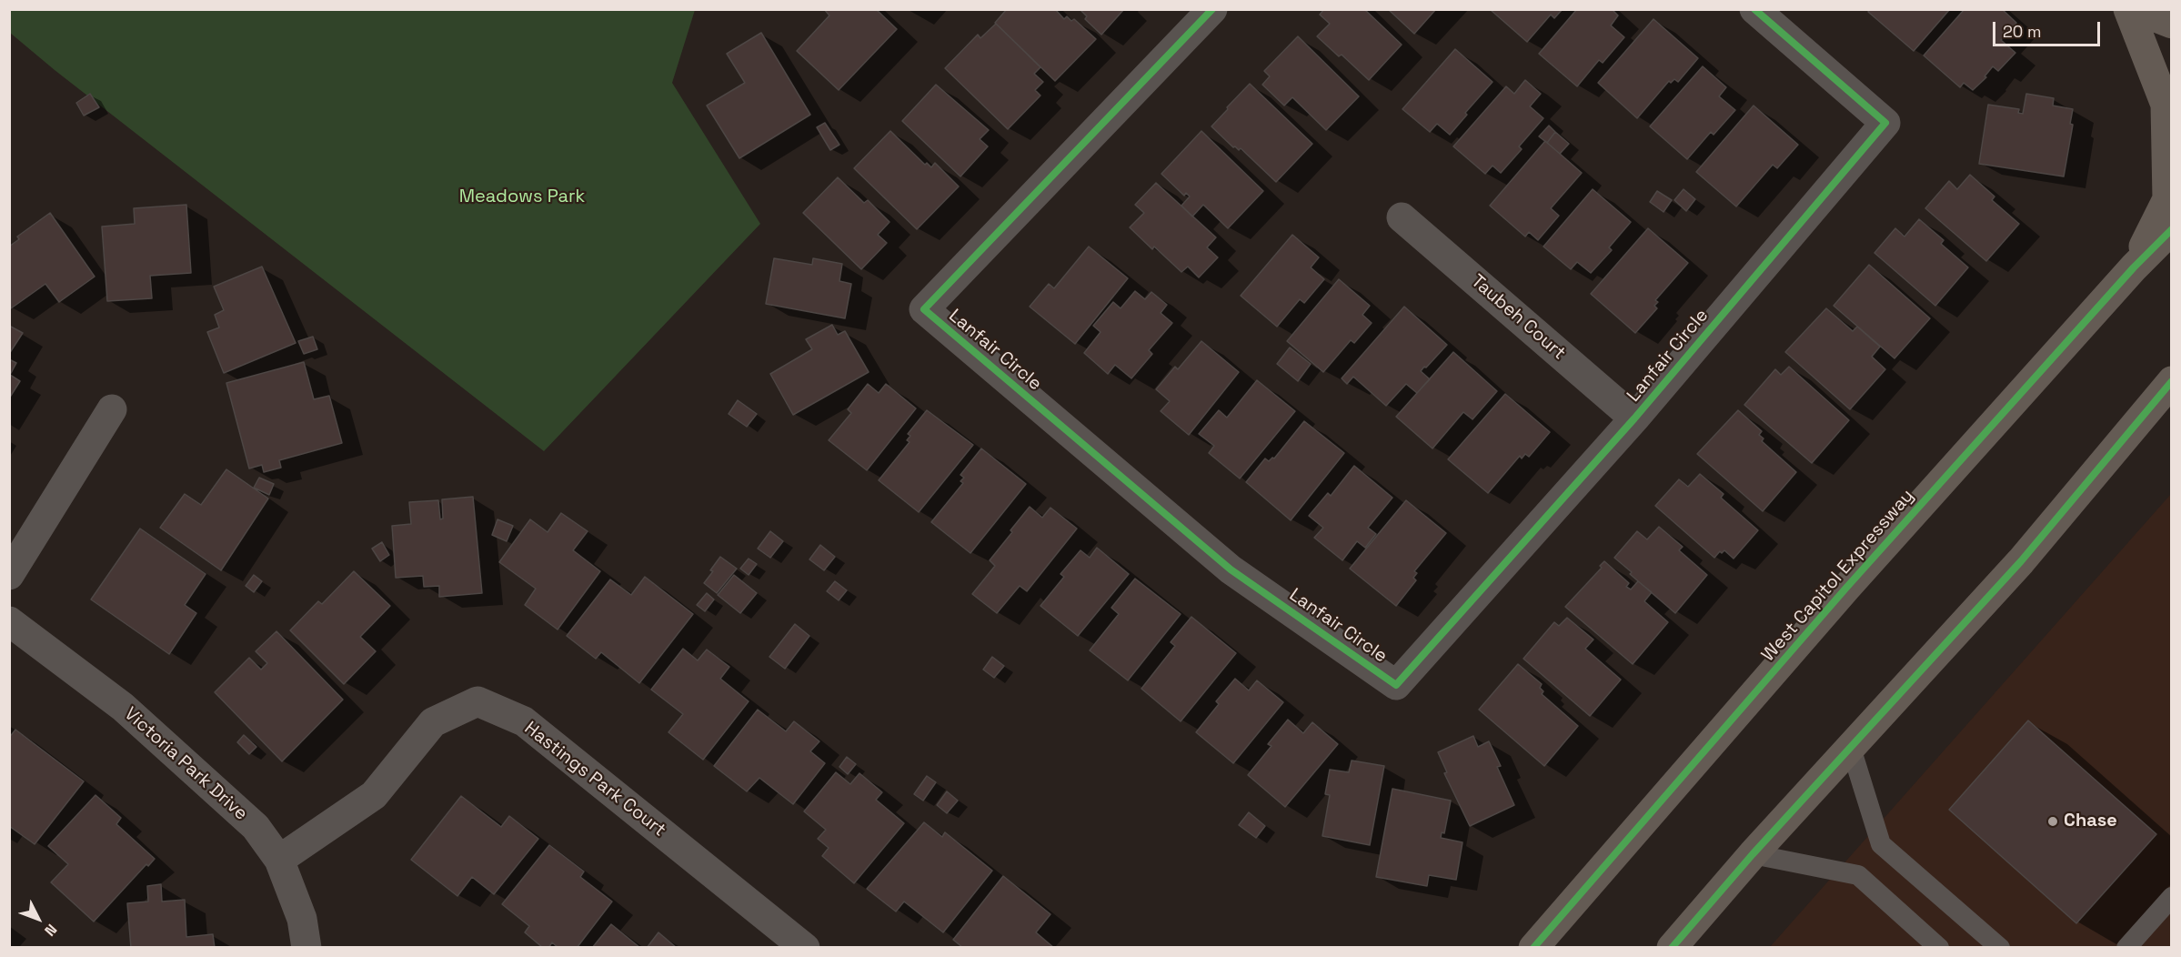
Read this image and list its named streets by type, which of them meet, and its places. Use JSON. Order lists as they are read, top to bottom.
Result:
{
  "streets": {
    "highway": ["West Capitol Expressway"],
    "street": [
      "Taubeh Court",
      "Lanfair Circle",
      "Victoria Park Drive",
      "Hastings Park Court"
    ]
  },
  "crossings": [
    ["Taubeh Court", "Lanfair Circle"],
    ["Victoria Park Drive", "Hastings Park Court"]
  ],
  "parks": ["Meadows Park"],
  "places": ["Chase"],
  "scale_bar": "20 m",
  "north": "bottom right"
}
